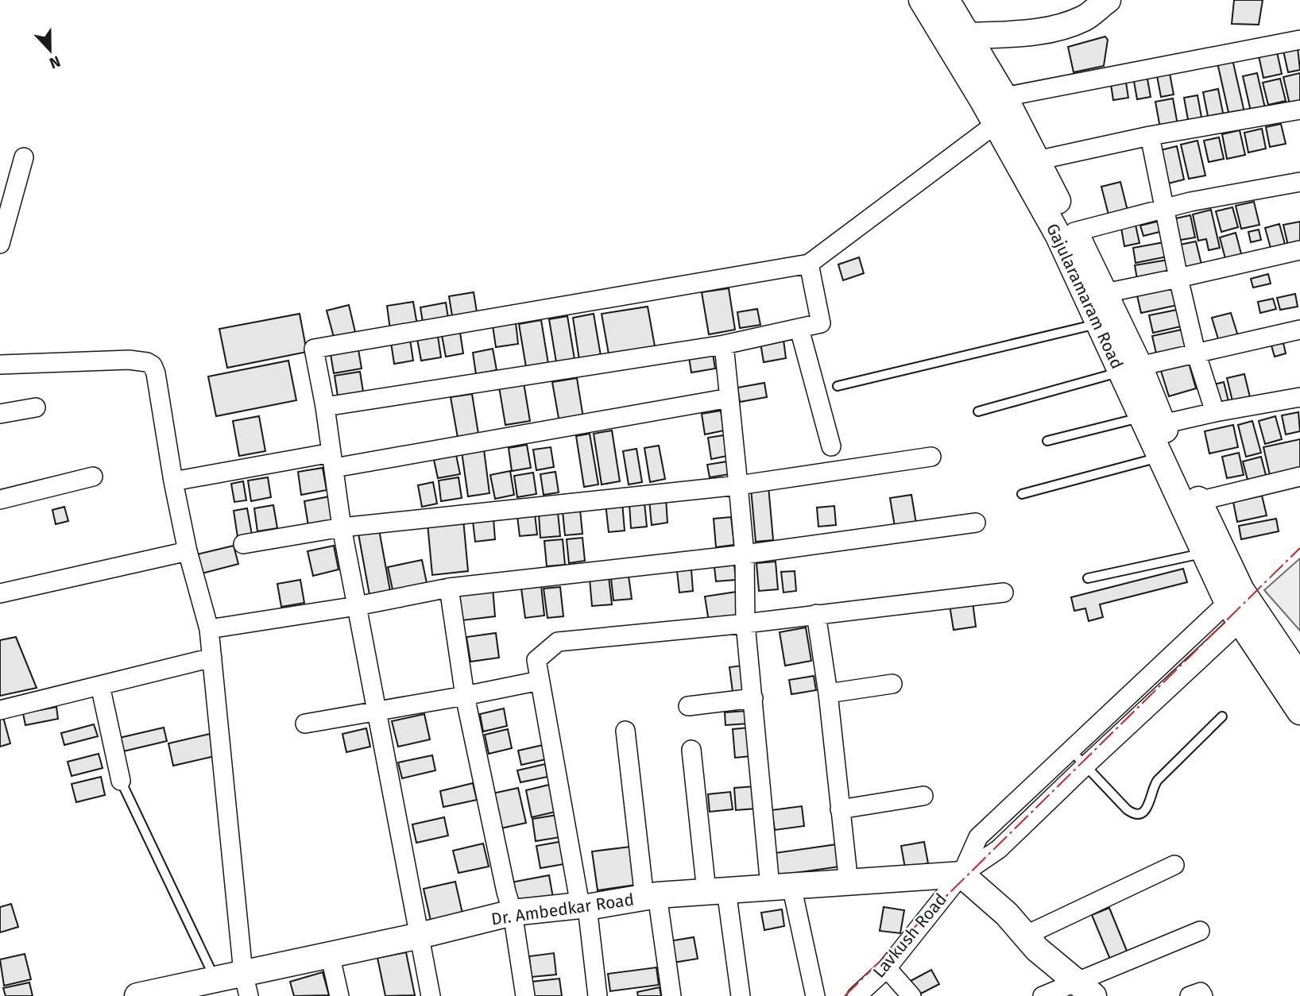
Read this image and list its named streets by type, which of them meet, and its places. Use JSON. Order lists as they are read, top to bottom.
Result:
{
  "streets": {
    "main road": ["Gajularamaram Road", "Dr. Ambedkar Road"],
    "street": ["Lavkush Road"]
  },
  "crossings": [
    ["Dr. Ambedkar Road", "Lavkush Road"]
  ],
  "north": "bottom"
}
